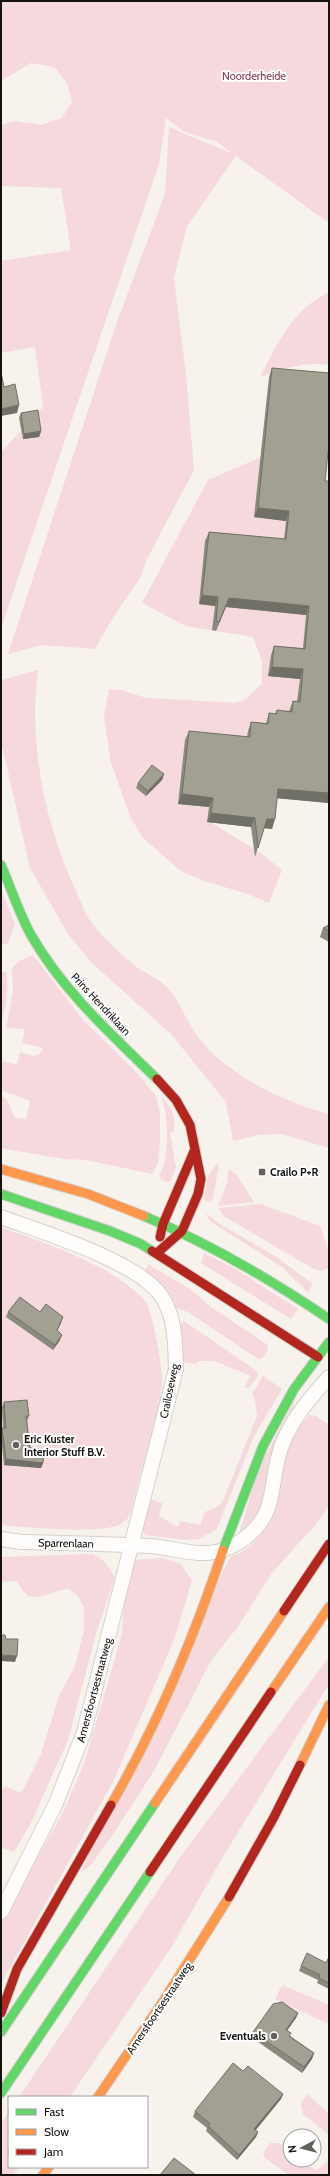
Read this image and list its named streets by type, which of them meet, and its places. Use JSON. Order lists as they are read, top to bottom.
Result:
{
  "streets": {
    "main road": ["Prins Hendriklaan", "Amersfoortsestraatweg"],
    "street": ["Crailoseweg", "Sparrenlaan"]
  },
  "crossings": [
    ["Crailoseweg", "Sparrenlaan"],
    ["Crailoseweg", "Amersfoortsestraatweg"],
    ["Sparrenlaan", "Amersfoortsestraatweg"]
  ],
  "parks": ["Noorderheide"],
  "places": {
    "transit": ["Crailo P+R"],
    "other": ["Eric Kuster Interior Stuff B.V.", "Eventuals"]
  },
  "legend": ["Fast", "Slow", "Jam"],
  "north": "left"
}
